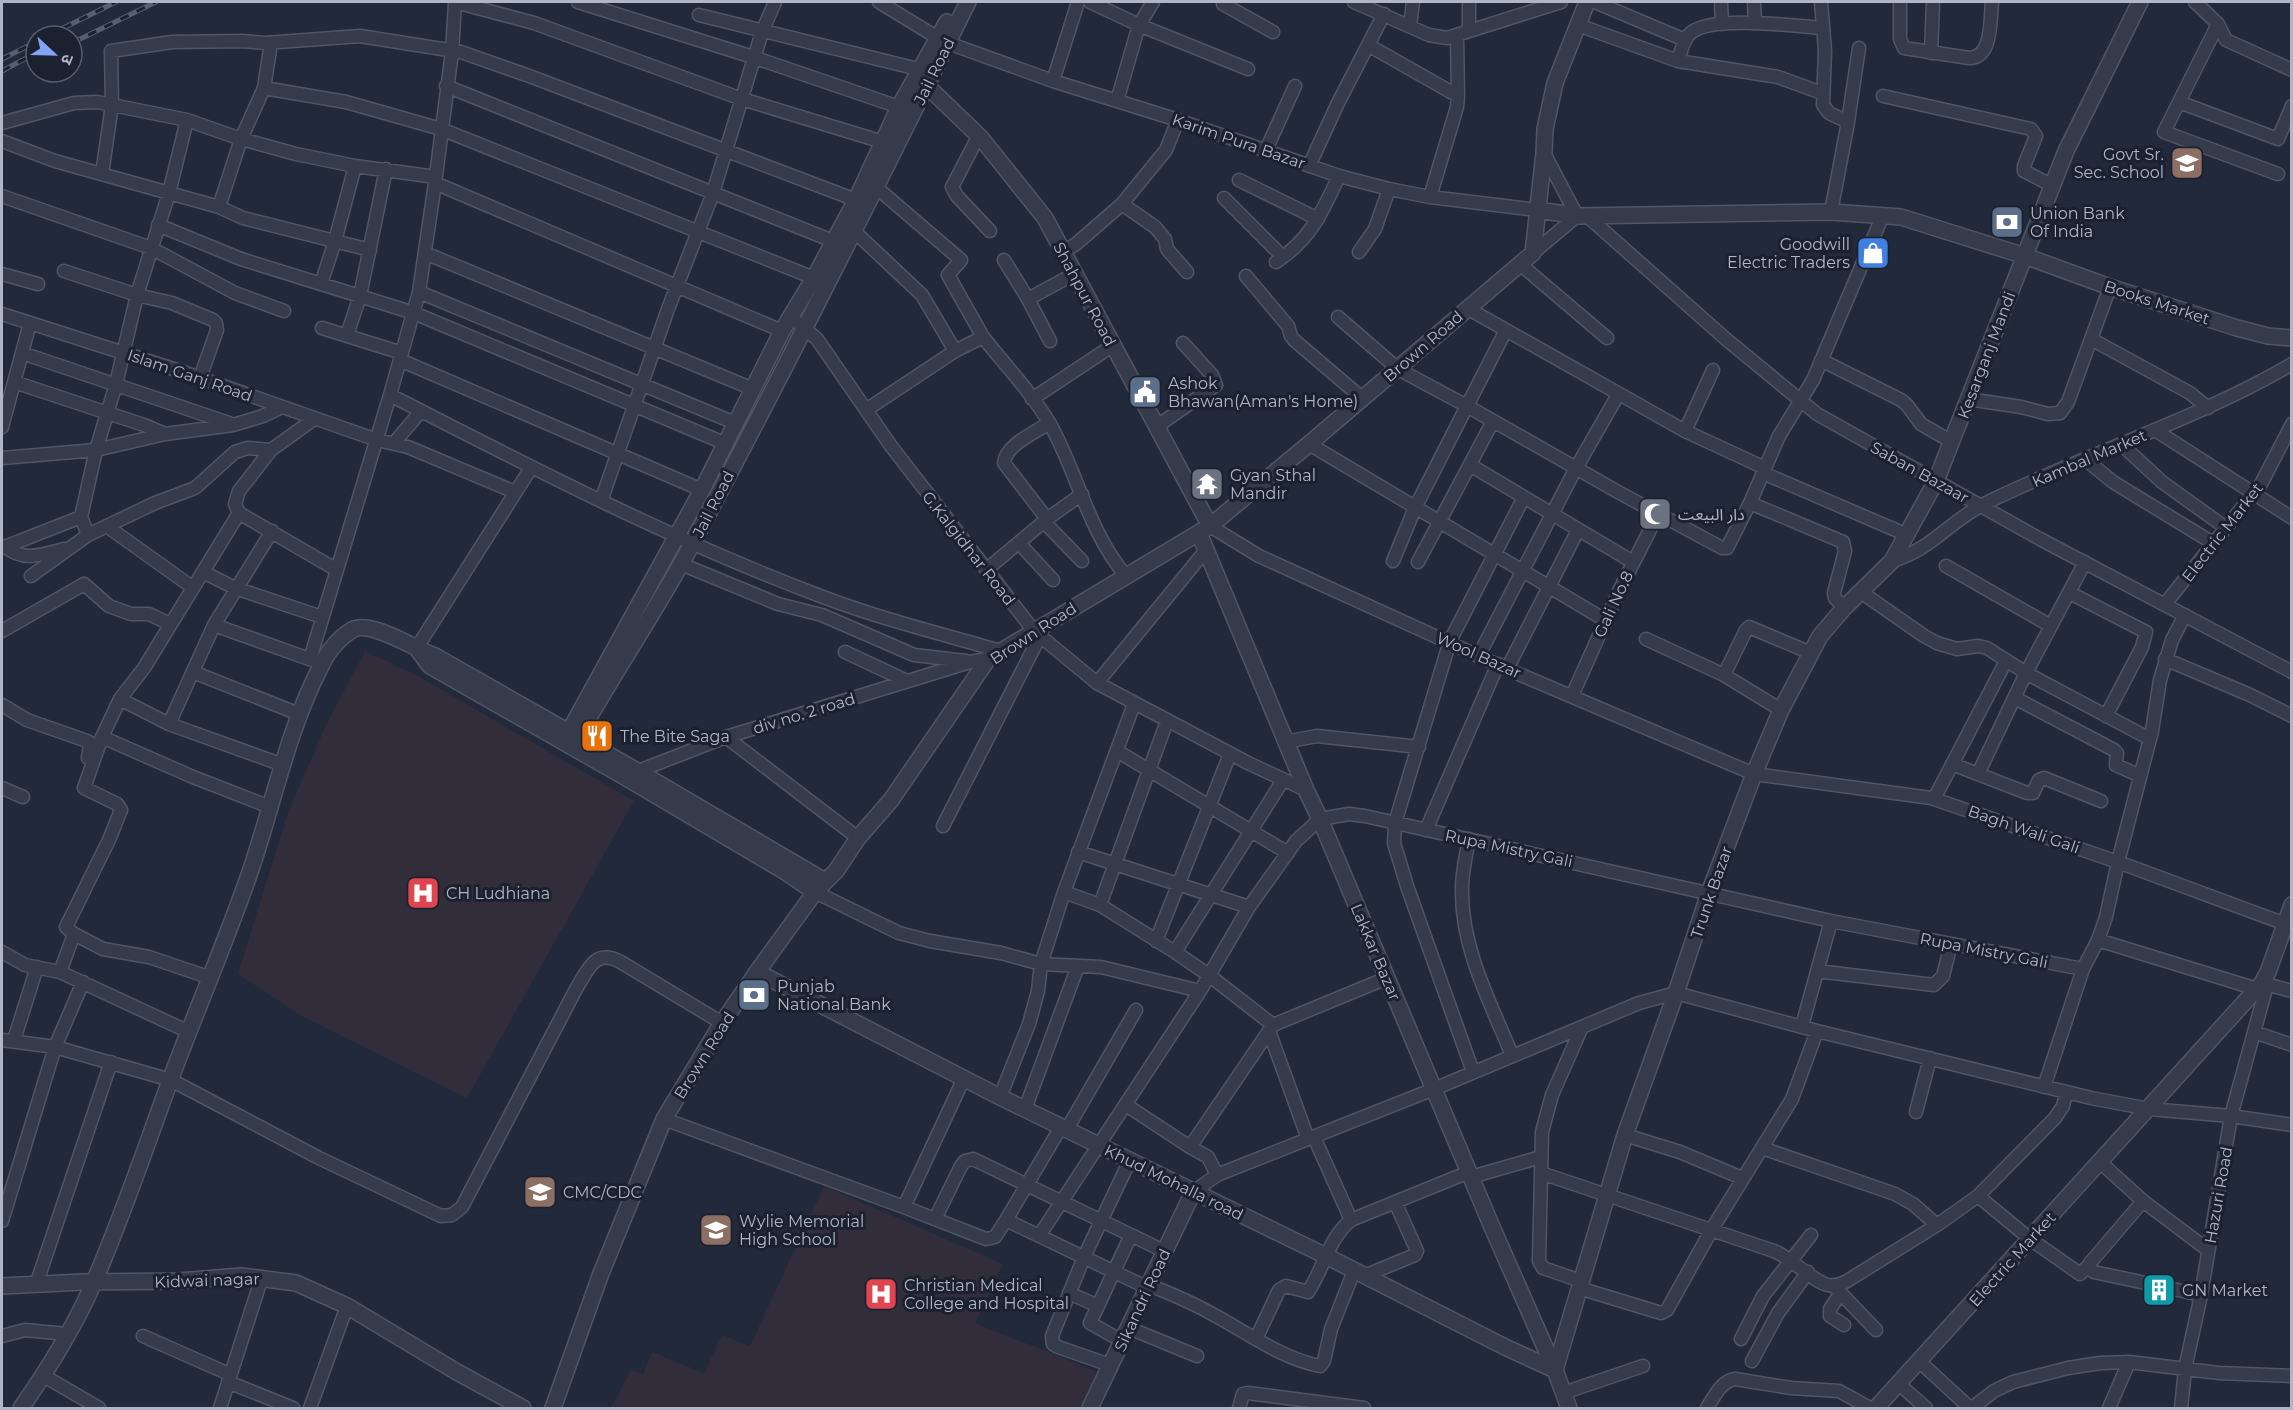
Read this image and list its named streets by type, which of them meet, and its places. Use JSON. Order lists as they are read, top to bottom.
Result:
{
  "streets": {
    "street": [
      "Jail Road",
      "Karim Pura Bazar",
      "Shahpur Road",
      "Books Market",
      "Brown Road",
      "Kesarganj Mandi",
      "Islam Ganj Road",
      "Kambal Market",
      "Saban Bazaar",
      "Electric Market",
      "G.Kalgidhar Road",
      "Gali No.8",
      "Wool Bazar",
      "div no. 2 road",
      "Bagh Wali Gali",
      "Rupa Mistry Gali",
      "Trunk Bazar",
      "Lakkar Bazar",
      "Khud Mohalla road",
      "Hazuri Road",
      "Kidwai nagar",
      "Sikandri Road"
    ]
  },
  "crossings": [
    ["Jail Road", "Karim Pura Bazar"],
    ["Jail Road", "Shahpur Road"],
    ["Jail Road", "G.Kalgidhar Road"],
    ["Karim Pura Bazar", "Books Market"],
    ["Shahpur Road", "Brown Road"],
    ["Shahpur Road", "Wool Bazar"],
    ["Shahpur Road", "Lakkar Bazar"],
    ["Books Market", "Kesarganj Mandi"],
    ["Books Market", "Saban Bazaar"],
    ["Brown Road", "G.Kalgidhar Road"],
    ["Brown Road", "Wool Bazar"],
    ["Brown Road", "div no. 2 road"],
    ["Brown Road", "Lakkar Bazar"],
    ["Brown Road", "Khud Mohalla road"],
    ["Kesarganj Mandi", "Trunk Bazar"],
    ["Kambal Market", "Saban Bazaar"],
    ["Kambal Market", "Trunk Bazar"],
    ["Saban Bazaar", "Electric Market"],
    ["Saban Bazaar", "Trunk Bazar"],
    ["Electric Market", "Bagh Wali Gali"],
    ["Electric Market", "Hazuri Road"],
    ["G.Kalgidhar Road", "Lakkar Bazar"],
    ["Gali No.8", "Wool Bazar"],
    ["Wool Bazar", "Bagh Wali Gali"],
    ["Wool Bazar", "Trunk Bazar"],
    ["Wool Bazar", "Lakkar Bazar"],
    ["Bagh Wali Gali", "Trunk Bazar"],
    ["Rupa Mistry Gali", "Trunk Bazar"],
    ["Rupa Mistry Gali", "Lakkar Bazar"],
    ["Trunk Bazar", "Lakkar Bazar"],
    ["Trunk Bazar", "Khud Mohalla road"],
    ["Lakkar Bazar", "Khud Mohalla road"],
    ["Khud Mohalla road", "Sikandri Road"]
  ],
  "places": {
    "school or university": ["Govt Sr. Sec. School", "CMC/CDC", "Wylie Memorial High School"],
    "bank": ["Union Bank Of India", "Punjab National Bank"],
    "shop": ["Goodwill Electric Traders"],
    "public building": ["Ashok Bhawan(Aman's Home)"],
    "temple": ["Gyan Sthal Mandir"],
    "mosque": ["دار البیعت"],
    "restaurant": ["The Bite Saga"],
    "hospital": ["CH Ludhiana", "Christian Medical College and Hospital"],
    "building": ["GN Market"]
  },
  "north": "right"
}
